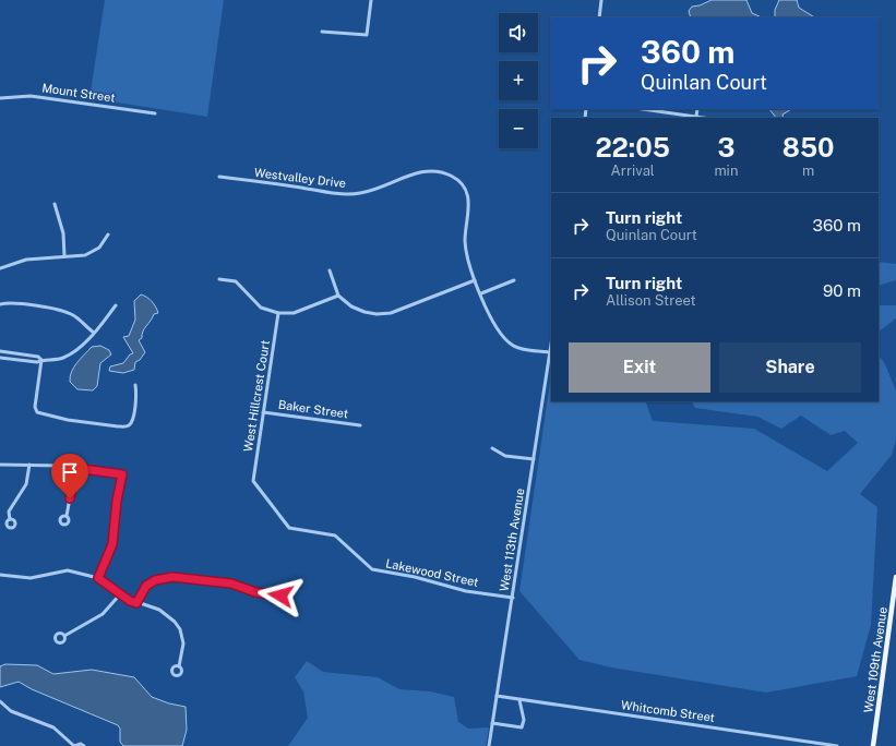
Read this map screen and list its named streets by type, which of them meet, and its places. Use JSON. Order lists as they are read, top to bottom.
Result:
{
  "streets": {
    "main road": ["West 109th Avenue"],
    "street": [
      "Mount Street",
      "Westvalley Drive",
      "West Hillcrest Court",
      "Baker Street",
      "West 113th Avenue",
      "Lakewood Street",
      "Whitcomb Street"
    ]
  },
  "crossings": [
    ["Westvalley Drive", "West 113th Avenue"],
    ["West Hillcrest Court", "Baker Street"],
    ["West Hillcrest Court", "Lakewood Street"],
    ["West 113th Avenue", "Lakewood Street"],
    ["West 113th Avenue", "Whitcomb Street"]
  ],
  "page": {
    "map_buttons": ["+", "−"],
    "turn": ["360 m", "Quinlan Court"],
    "eta": [
      "22:05",
      "Arrival",
      "3",
      "min",
      "850",
      "m"
    ],
    "list": [
      {
        "name": "Turn right",
        "note": "Quinlan Court",
        "value": "360 m"
      },
      {
        "name": "Turn right",
        "note": "Allison Street",
        "value": "90 m"
      }
    ],
    "buttons": ["Exit", "Share"]
  }
}
